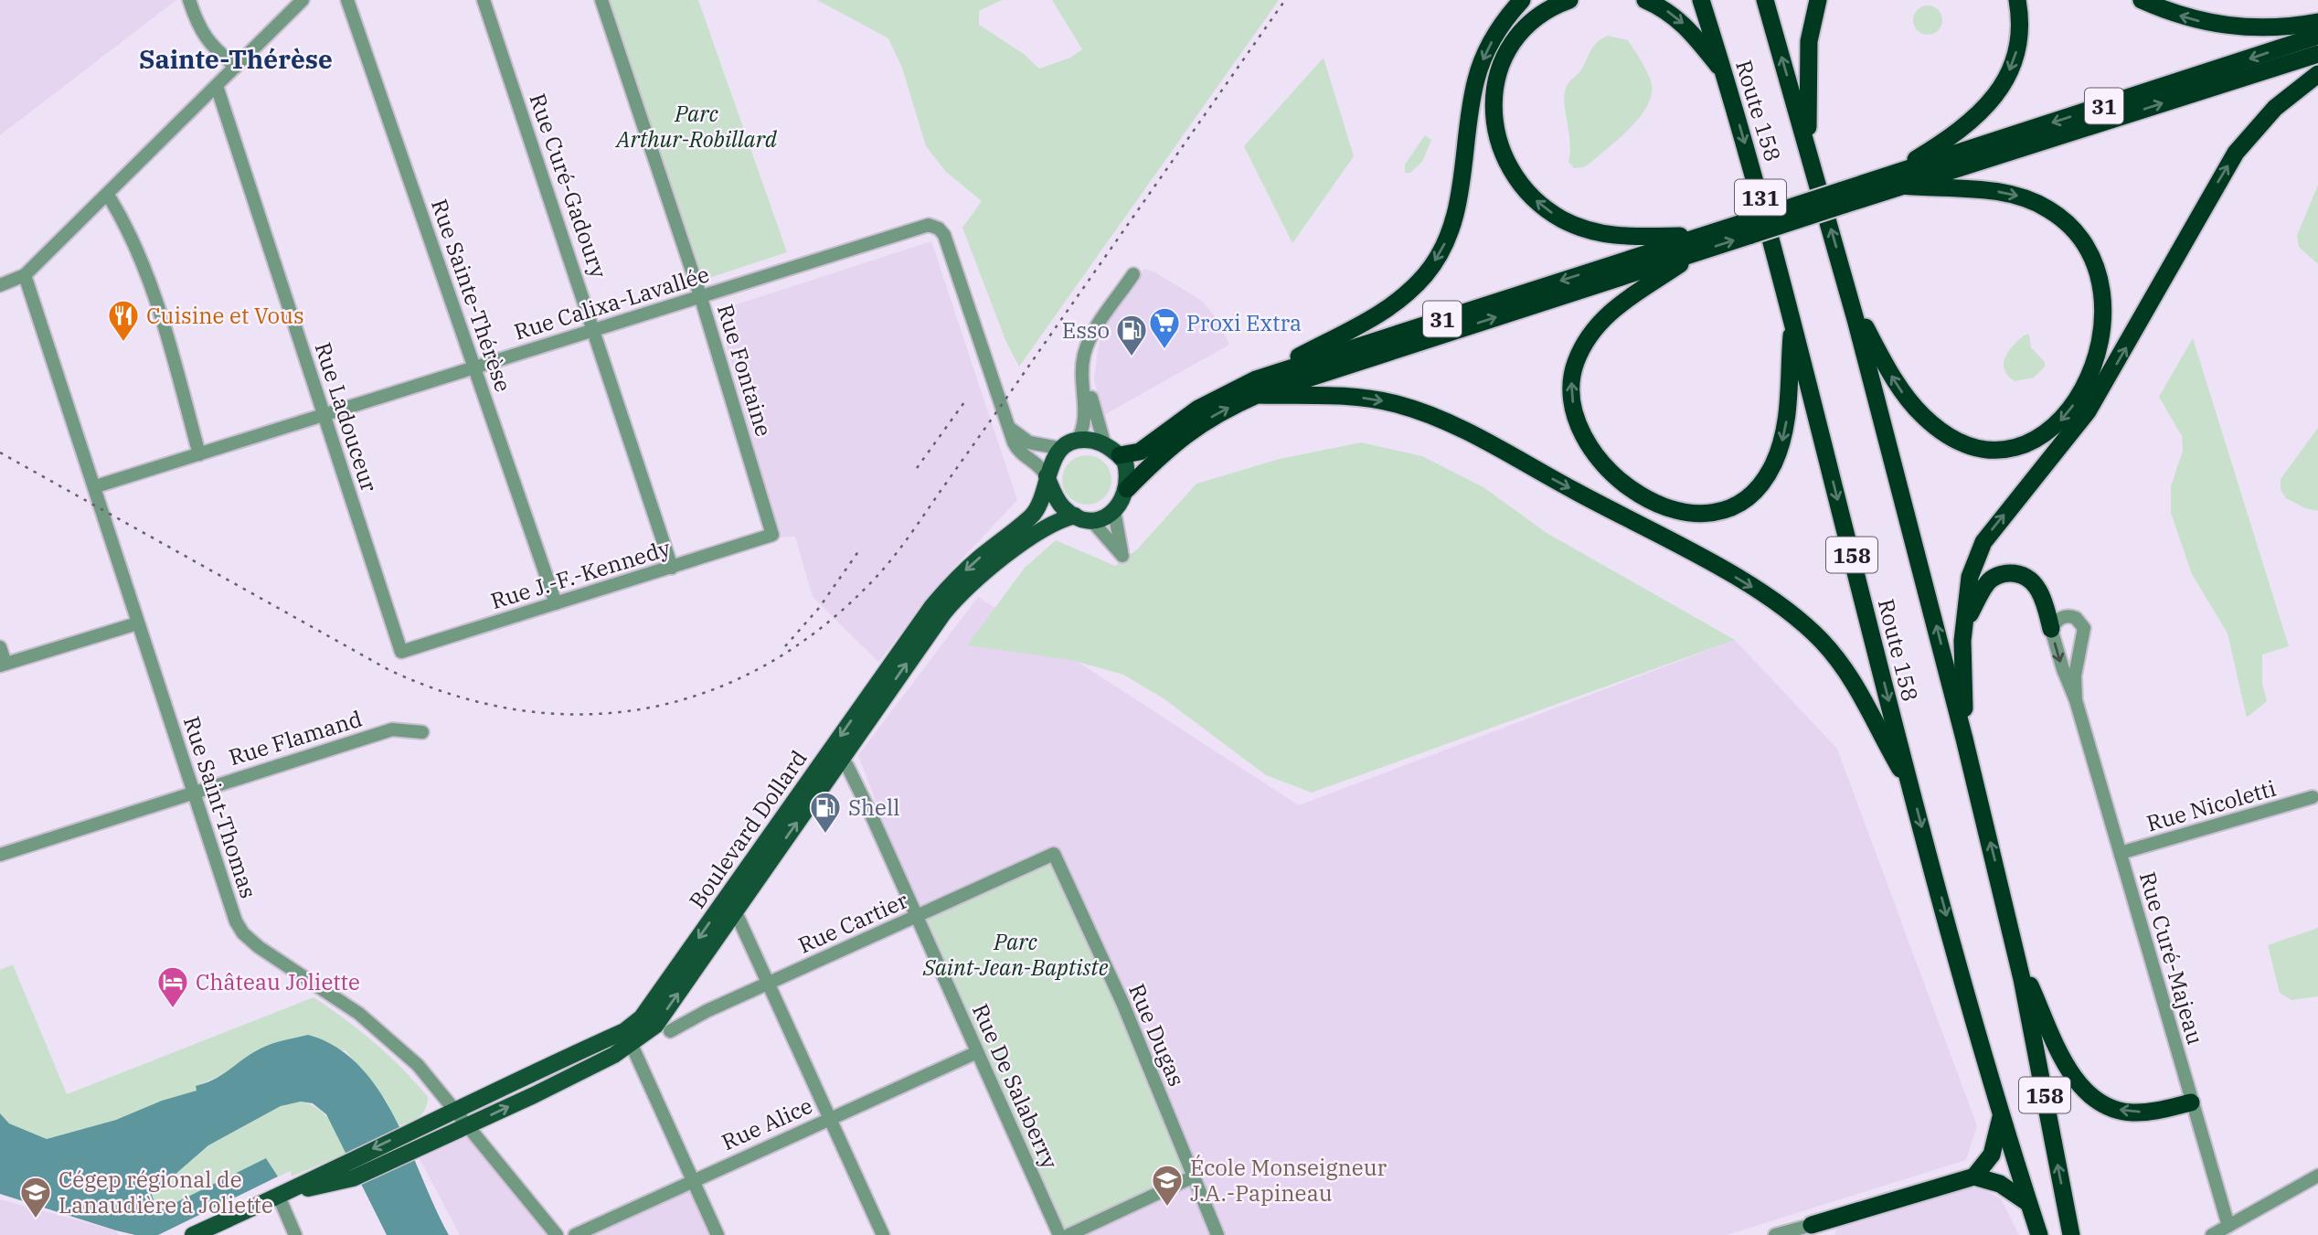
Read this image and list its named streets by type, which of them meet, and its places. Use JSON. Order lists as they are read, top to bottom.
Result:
{
  "streets": {
    "highway": [
      "31",
      "Route 158",
      "131",
      "158"
    ],
    "main road": ["Boulevard Dollard"],
    "street": [
      "Rue Curé-Gadoury",
      "Rue Sainte-Thérèse",
      "Rue Calixa-Lavallée",
      "Rue Fontaine",
      "Rue Ladouceur",
      "Rue J.-F.-Kennedy",
      "Rue Flamand",
      "Rue Nicoletti",
      "Rue Saint-Thomas",
      "Rue Cartier",
      "Rue Curé-Majeau",
      "Rue Dugas",
      "Rue De Salaberry",
      "Rue Alice"
    ]
  },
  "crossings": [
    ["31", "Rue Calixa-Lavallée"],
    ["31", "Boulevard Dollard"],
    ["Rue Curé-Gadoury", "Rue Calixa-Lavallée"],
    ["Rue Curé-Gadoury", "Rue J.-F.-Kennedy"],
    ["Rue Sainte-Thérèse", "Rue Calixa-Lavallée"],
    ["Rue Sainte-Thérèse", "Rue J.-F.-Kennedy"],
    ["Rue Calixa-Lavallée", "Rue Fontaine"],
    ["Rue Calixa-Lavallée", "Rue Ladouceur"],
    ["Rue Calixa-Lavallée", "Rue Saint-Thomas"],
    ["Rue Calixa-Lavallée", "Boulevard Dollard"],
    ["Rue Fontaine", "Rue J.-F.-Kennedy"],
    ["Rue Ladouceur", "Rue J.-F.-Kennedy"],
    ["Rue Flamand", "Rue Saint-Thomas"],
    ["Rue Nicoletti", "Rue Curé-Majeau"],
    ["Rue Saint-Thomas", "Boulevard Dollard"],
    ["Boulevard Dollard", "Rue De Salaberry"],
    ["Rue Cartier", "Rue Dugas"],
    ["Rue Cartier", "Rue De Salaberry"],
    ["Rue De Salaberry", "Rue Alice"]
  ],
  "districts": ["Sainte-Thérèse"],
  "parks": ["Parc Arthur-Robillard", "Parc Saint-Jean-Baptiste"],
  "places": {
    "restaurant": ["Cuisine et Vous"],
    "supermarket": ["Proxi Extra"],
    "fuel station": ["Esso", "Shell"],
    "hotel": ["Château Joliette"],
    "school or university": ["École Monseigneur J.A.-Papineau", "Cégep régional de Lanaudière à Joliette"]
  }
}
